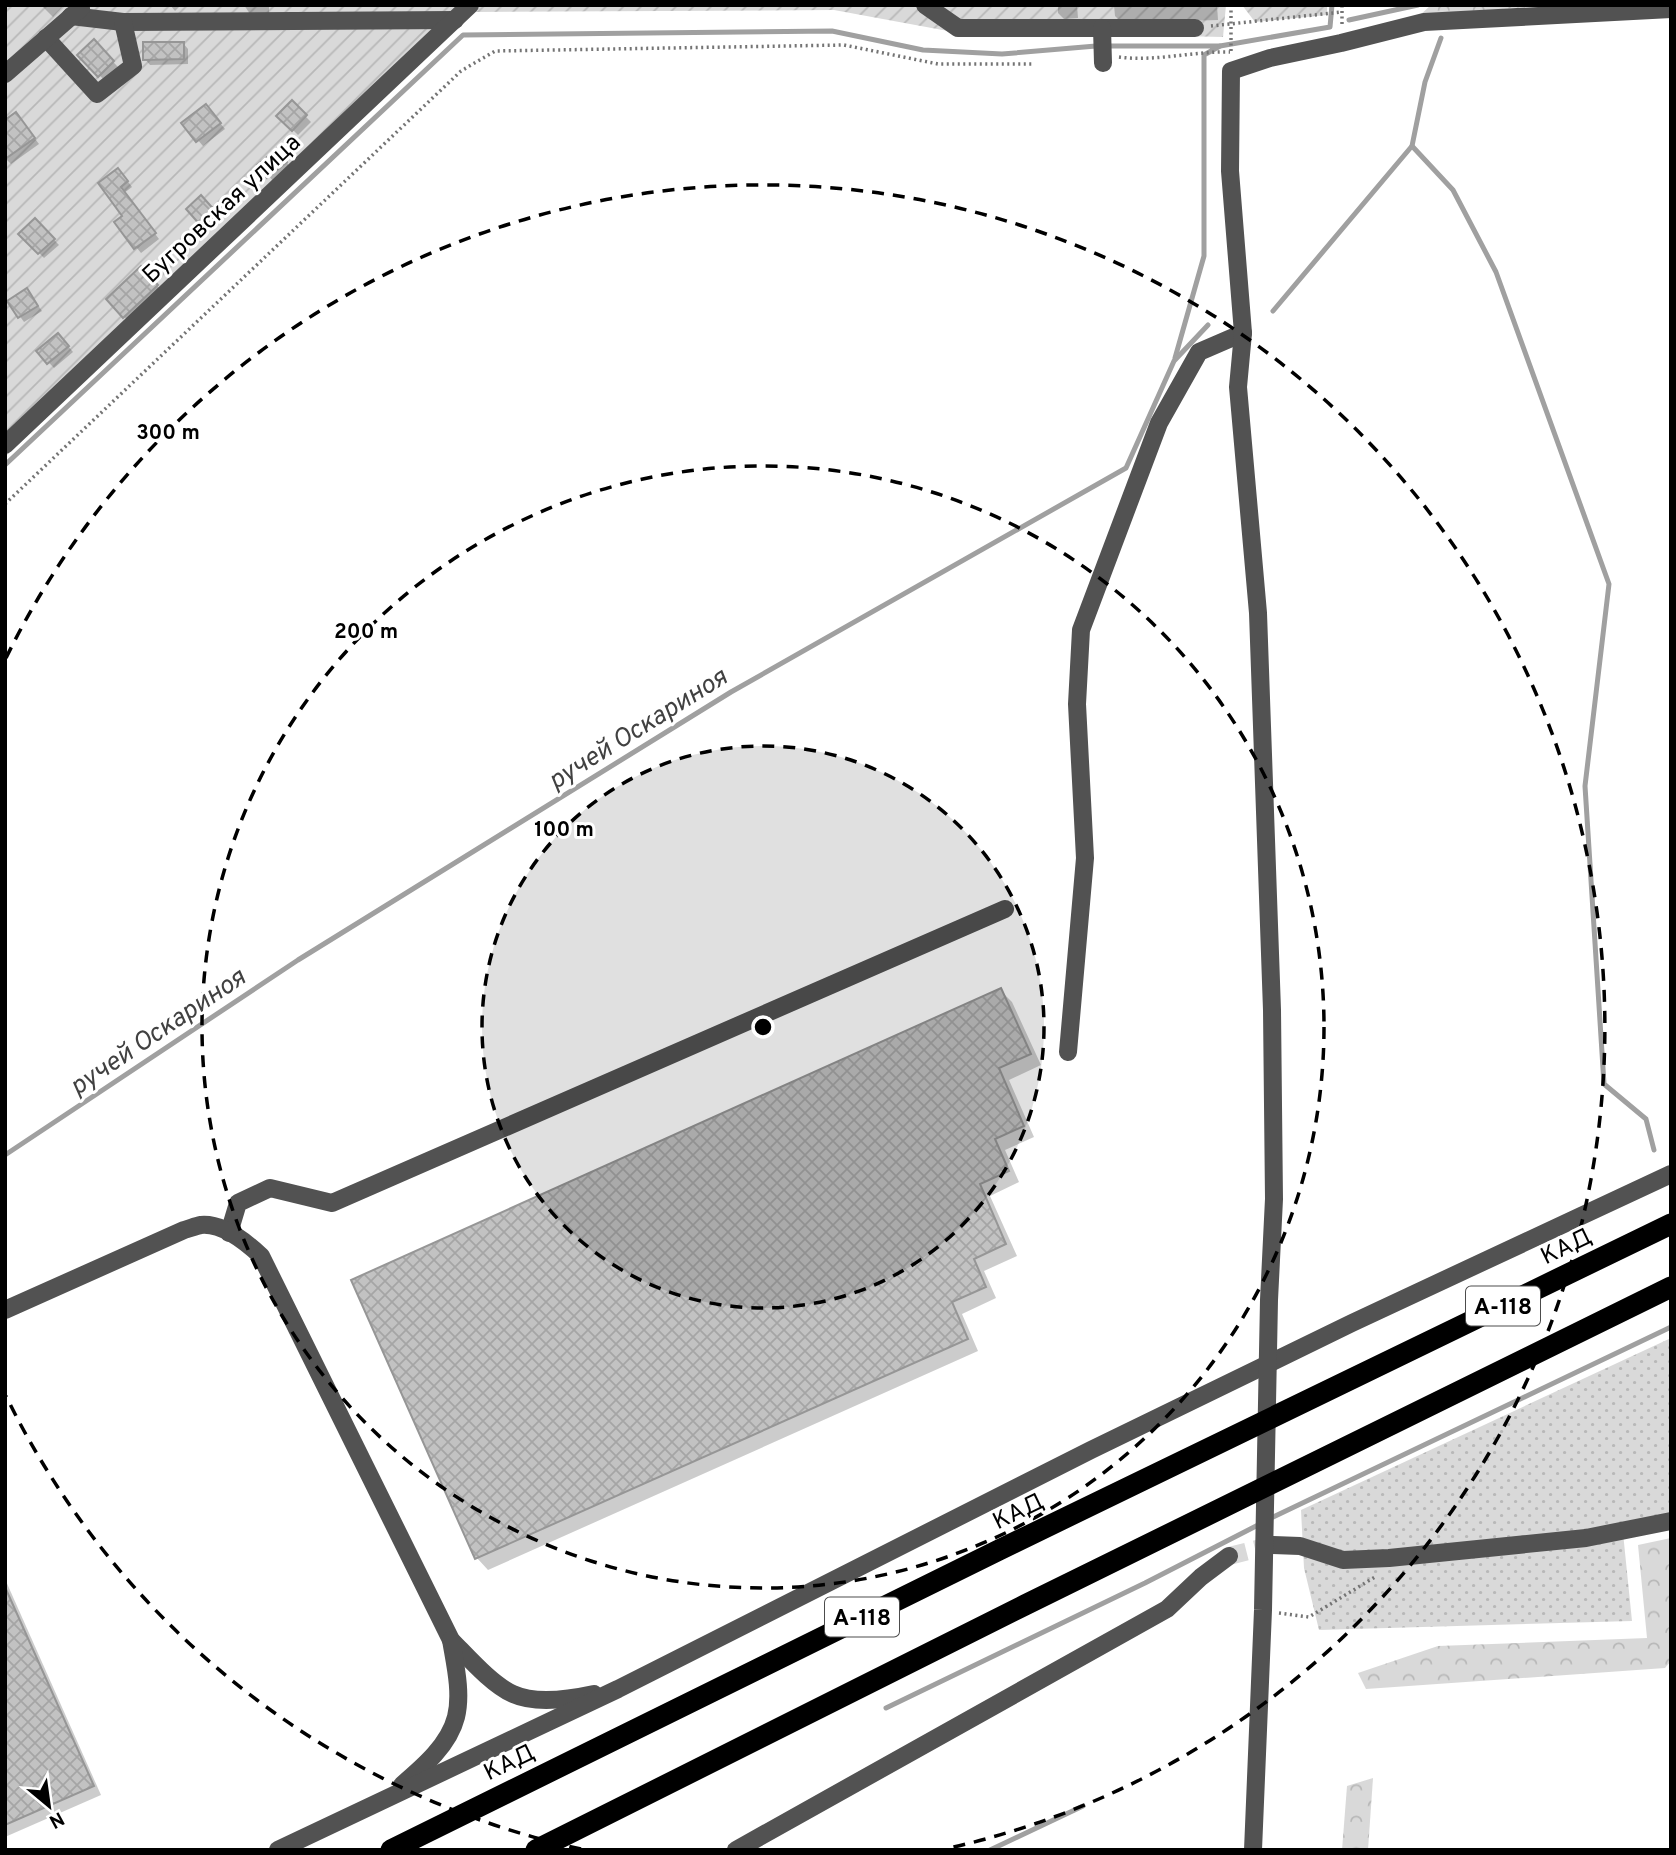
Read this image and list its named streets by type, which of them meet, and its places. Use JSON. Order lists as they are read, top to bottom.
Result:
{
  "streets": {
    "highway": ["КАД", "А-118"],
    "street": ["Бугровская улица"]
  },
  "water": ["ручей Оскариноя"],
  "north": "bottom right",
  "rings": ["300 m", "200 m", "100 m"]
}
